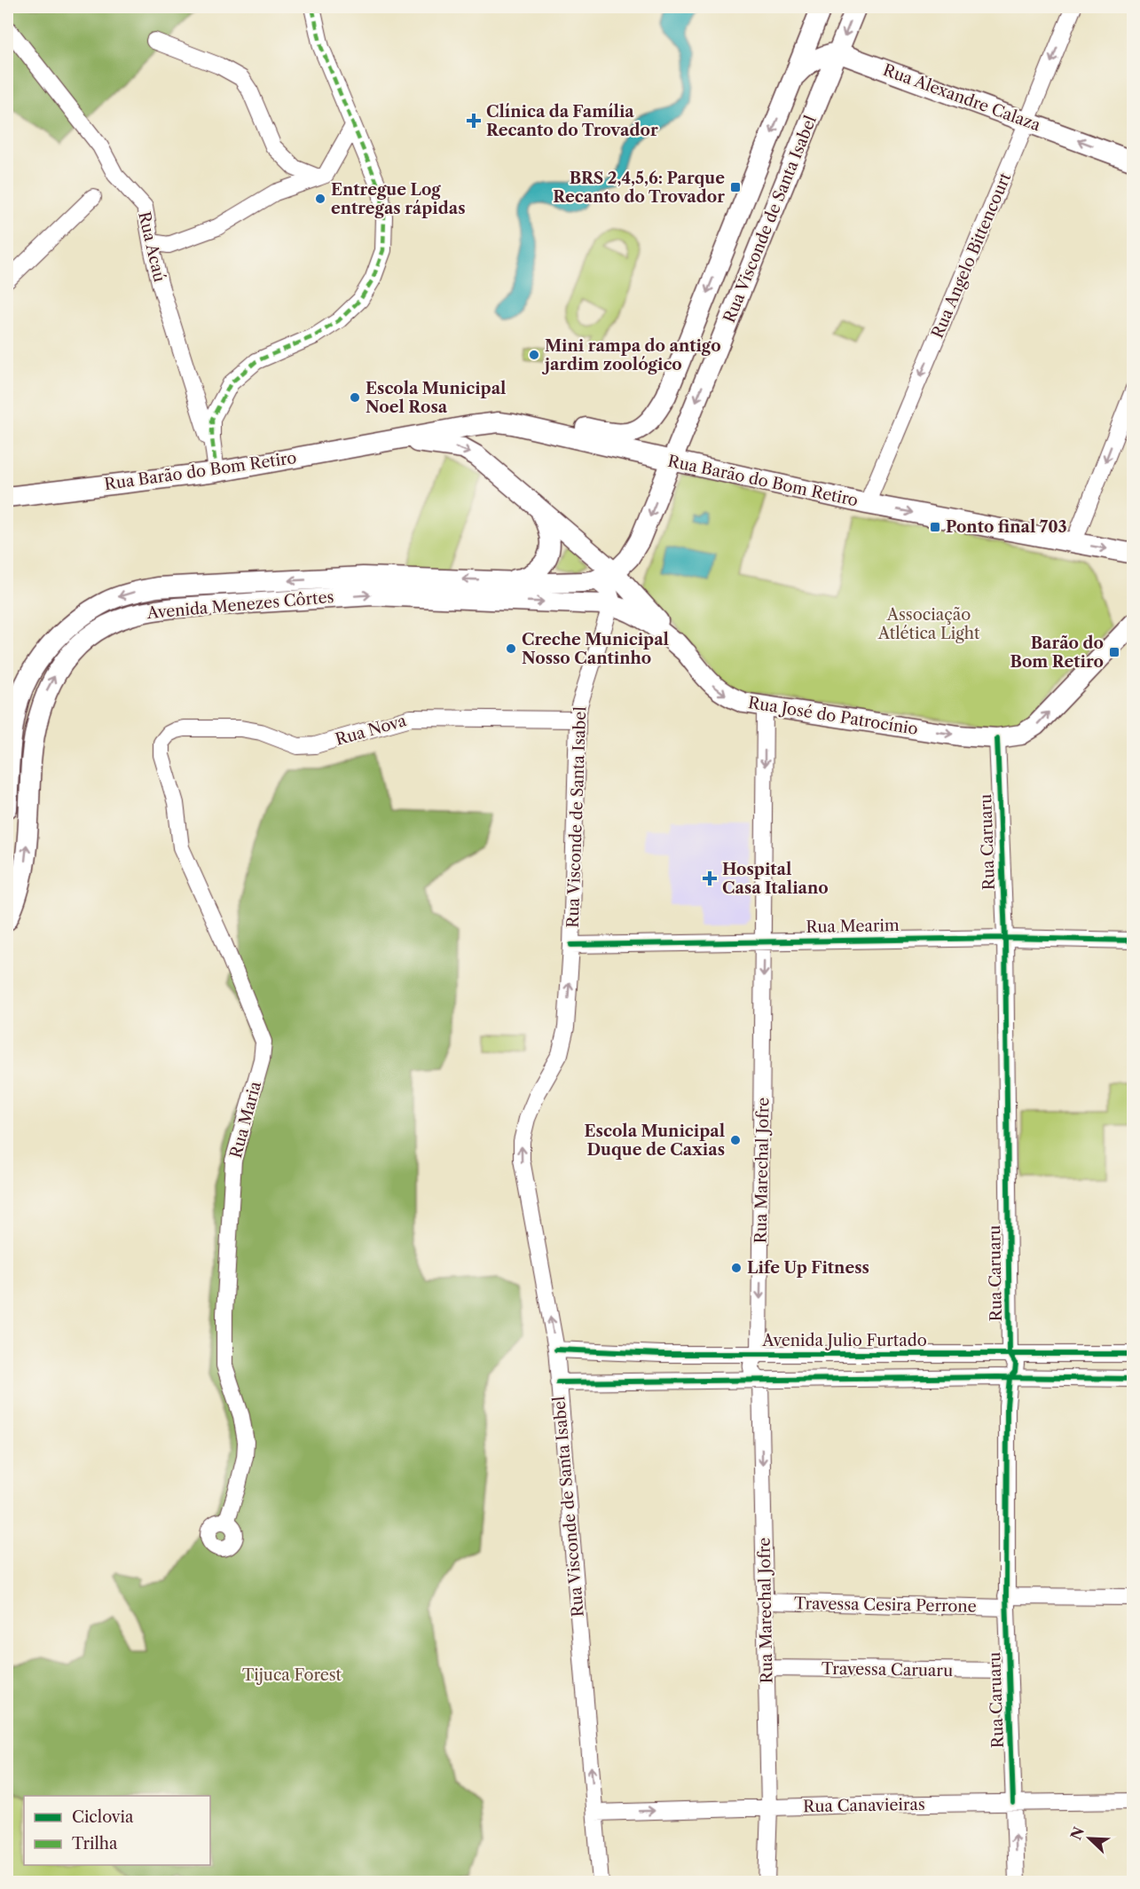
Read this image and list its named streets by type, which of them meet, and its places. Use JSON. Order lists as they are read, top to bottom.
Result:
{
  "streets": {
    "main road": [
      "Rua Alexandre Calaza",
      "Rua Visconde de Santa Isabel",
      "Rua Barão do Bom Retiro",
      "Avenida Menezes Côrtes",
      "Rua José do Patrocínio"
    ],
    "street": [
      "Rua Acaú",
      "Rua Angelo Bittencourt",
      "Rua Nova",
      "Rua Caruaru",
      "Rua Mearim",
      "Rua Maria",
      "Rua Marechal Jofre",
      "Avenida Julio Furtado",
      "Travessa Cesira Perrone",
      "Travessa Caruaru",
      "Rua Canavieiras"
    ]
  },
  "crossings": [
    ["Rua Alexandre Calaza", "Rua Visconde de Santa Isabel"],
    ["Rua Alexandre Calaza", "Rua Angelo Bittencourt"],
    ["Rua Visconde de Santa Isabel", "Rua Barão do Bom Retiro"],
    ["Rua Visconde de Santa Isabel", "Avenida Menezes Côrtes"],
    ["Rua Visconde de Santa Isabel", "Rua José do Patrocínio"],
    ["Rua Visconde de Santa Isabel", "Rua Nova"],
    ["Rua Visconde de Santa Isabel", "Rua Mearim"],
    ["Rua Visconde de Santa Isabel", "Avenida Julio Furtado"],
    ["Rua Visconde de Santa Isabel", "Rua Canavieiras"],
    ["Rua Acaú", "Rua Barão do Bom Retiro"],
    ["Rua Angelo Bittencourt", "Rua Barão do Bom Retiro"],
    ["Rua Barão do Bom Retiro", "Rua José do Patrocínio"],
    ["Avenida Menezes Côrtes", "Rua José do Patrocínio"],
    ["Rua José do Patrocínio", "Rua Caruaru"],
    ["Rua José do Patrocínio", "Rua Marechal Jofre"],
    ["Rua Nova", "Rua Maria"],
    ["Rua Caruaru", "Rua Mearim"],
    ["Rua Caruaru", "Avenida Julio Furtado"],
    ["Rua Caruaru", "Travessa Cesira Perrone"],
    ["Rua Caruaru", "Travessa Caruaru"],
    ["Rua Caruaru", "Rua Canavieiras"],
    ["Rua Mearim", "Rua Marechal Jofre"],
    ["Rua Marechal Jofre", "Avenida Julio Furtado"],
    ["Rua Marechal Jofre", "Travessa Cesira Perrone"],
    ["Rua Marechal Jofre", "Travessa Caruaru"],
    ["Rua Marechal Jofre", "Rua Canavieiras"]
  ],
  "one_way": [
    "Rua Alexandre Calaza",
    "Rua Angelo Bittencourt",
    "Rua José do Patrocínio",
    "Rua Marechal Jofre"
  ],
  "parks": ["Associação Atlética Light", "Tijuca Forest"],
  "places": {
    "health": ["Clínica da Família Recanto do Trovador", "Hospital Casa Italiano"],
    "transit": ["BRS 2,4,5,6: Parque Recanto do Trovador", "Ponto final 703", "Barão do Bom Retiro"],
    "other": [
      "Entregue Log entregas rápidas",
      "Mini rampa do antigo jardim zoológico",
      "Escola Municipal Noel Rosa",
      "Creche Municipal Nosso Cantinho",
      "Escola Municipal Duque de Caxias",
      "Life Up Fitness"
    ]
  },
  "legend": ["Ciclovia", "Trilha"],
  "north": "top left"
}
